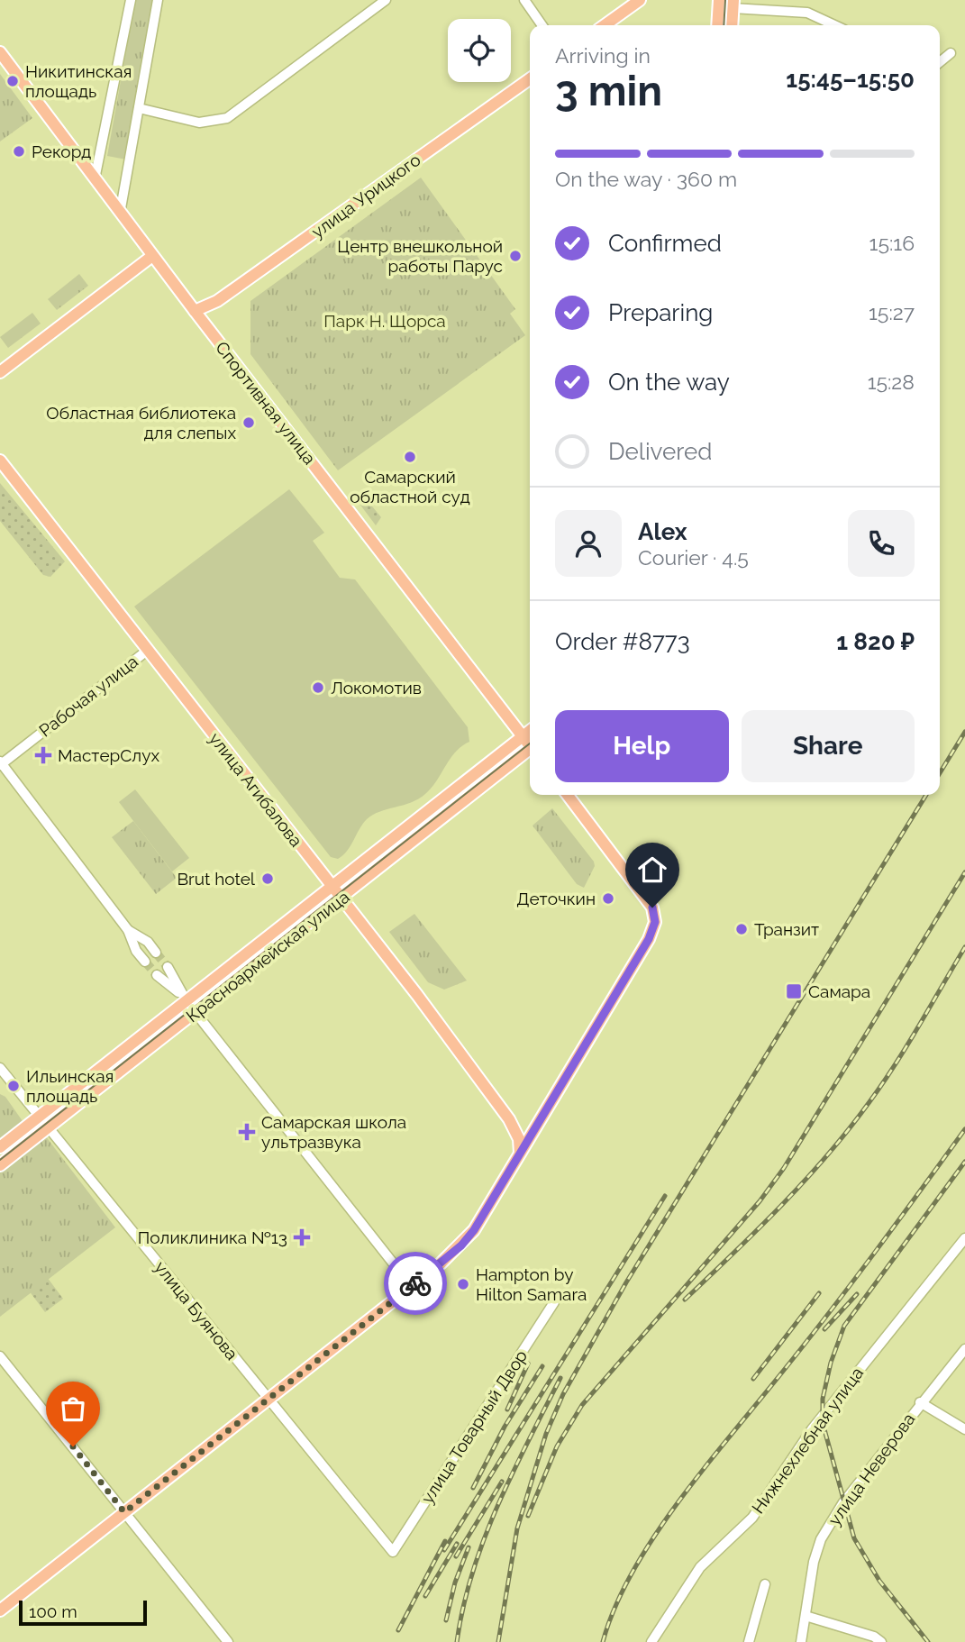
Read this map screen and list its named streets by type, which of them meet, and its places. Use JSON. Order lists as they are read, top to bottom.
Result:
{
  "streets": {
    "main road": [
      "улица Урицкого",
      "Спортивная улица",
      "улица Агибалова",
      "Красноармейская улица"
    ],
    "street": [
      "Рабочая улица",
      "улица Буянова",
      "улица Товарный Двор",
      "Нижнехлебная улица",
      "улица Неверова"
    ]
  },
  "crossings": [
    ["улица Урицкого", "Спортивная улица"],
    ["Спортивная улица", "Красноармейская улица"],
    ["Рабочая улица", "улица Агибалова"],
    ["улица Агибалова", "Красноармейская улица"],
    ["Красноармейская улица", "улица Буянова"],
    ["улица Буянова", "улица Товарный Двор"]
  ],
  "parks": ["Парк Н. Щорса"],
  "places": {
    "other": [
      "Никитинская площадь",
      "Рекорд",
      "Центр внешкольной работы Парус",
      "Областная библиотека для слепых",
      "Самарский областной суд",
      "Локомотив",
      "Brut hotel",
      "Деточкин",
      "Транзит",
      "Ильинская площадь",
      "Hampton by Hilton Samara"
    ],
    "health": ["МастерСлух", "Самарская школа ультразвука", "Поликлиника №13"],
    "transit": ["Самара"]
  },
  "scale_bar": "100 m",
  "page": {
    "heading": ["3 min", "Arriving in", "15:45–15:50"],
    "panel": [
      "Alex",
      "Courier · 4.5",
      "Order #8773",
      "1 820 ₽"
    ],
    "bar": "On the way · 360 m",
    "list": [
      ["Confirmed", "15:16"],
      ["Preparing", "15:27"],
      ["On the way", "15:28"],
      "Delivered"
    ],
    "buttons": ["Help", "Share"],
    "scale": "100 m"
  }
}
